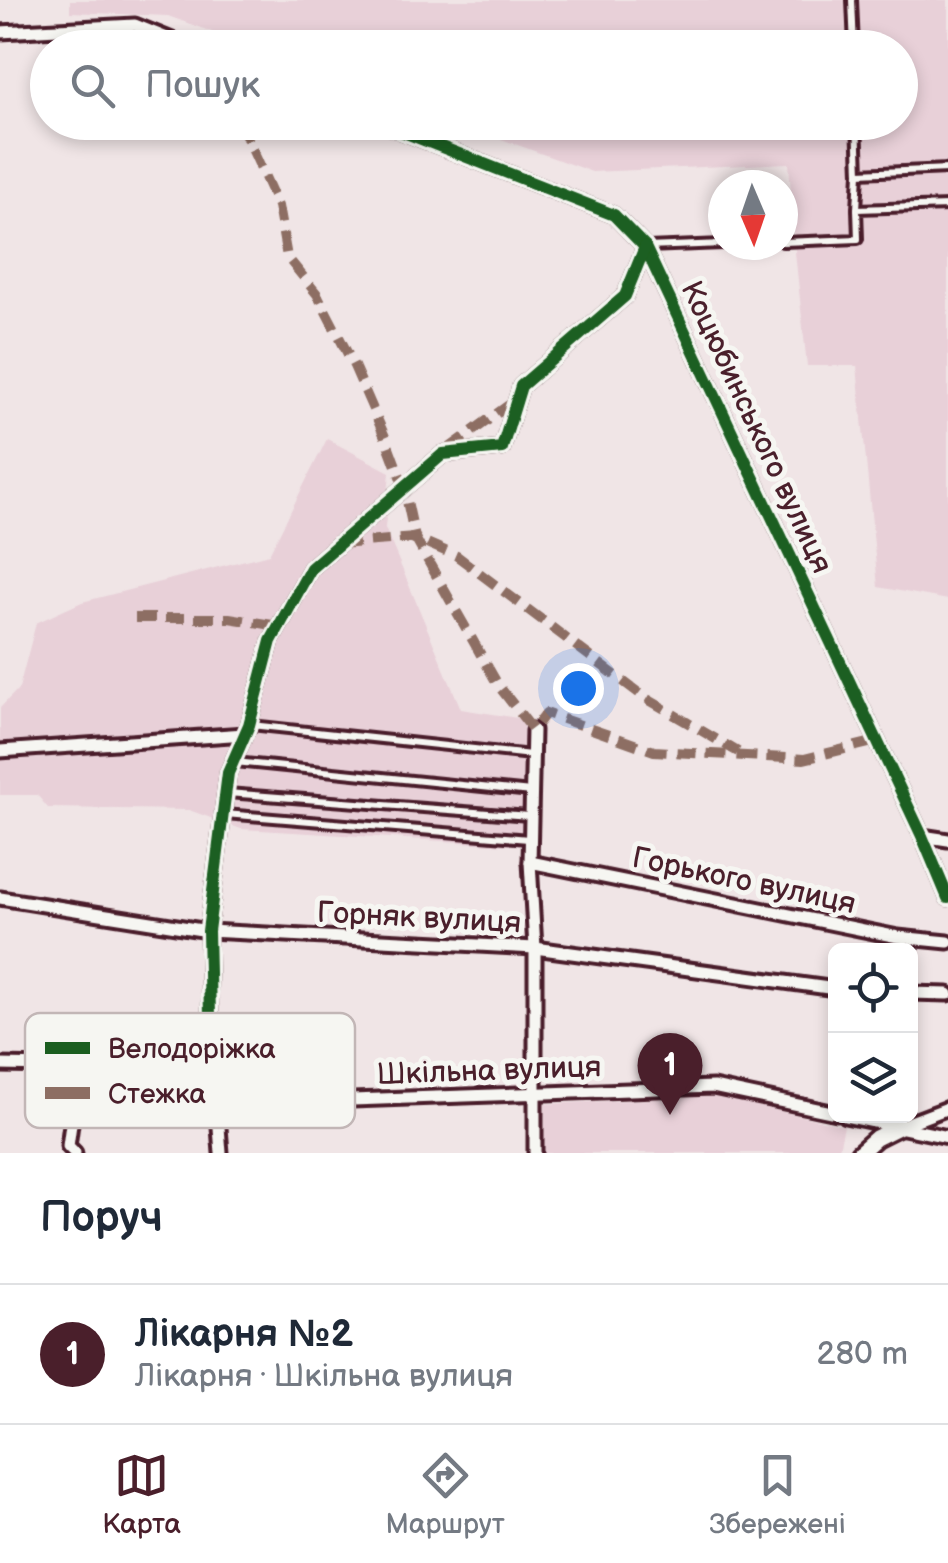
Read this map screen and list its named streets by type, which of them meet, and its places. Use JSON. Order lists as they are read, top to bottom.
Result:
{
  "streets": {
    "street": [
      "Коцюбинського вулиця",
      "Горького вулиця",
      "Горняк вулиця",
      "Шкільна вулиця"
    ]
  },
  "legend": ["Велодоріжка", "Стежка"],
  "north": "bottom",
  "page": {
    "search": "Пошук",
    "pins": "1",
    "heading": "Поруч",
    "list": [
      {
        "mark": "1",
        "name": "Лікарня №2",
        "note": "Лікарня · Шкільна вулиця",
        "value": "280 m"
      }
    ],
    "nav": ["Карта", "Маршрут", "Збережені"]
  }
}
